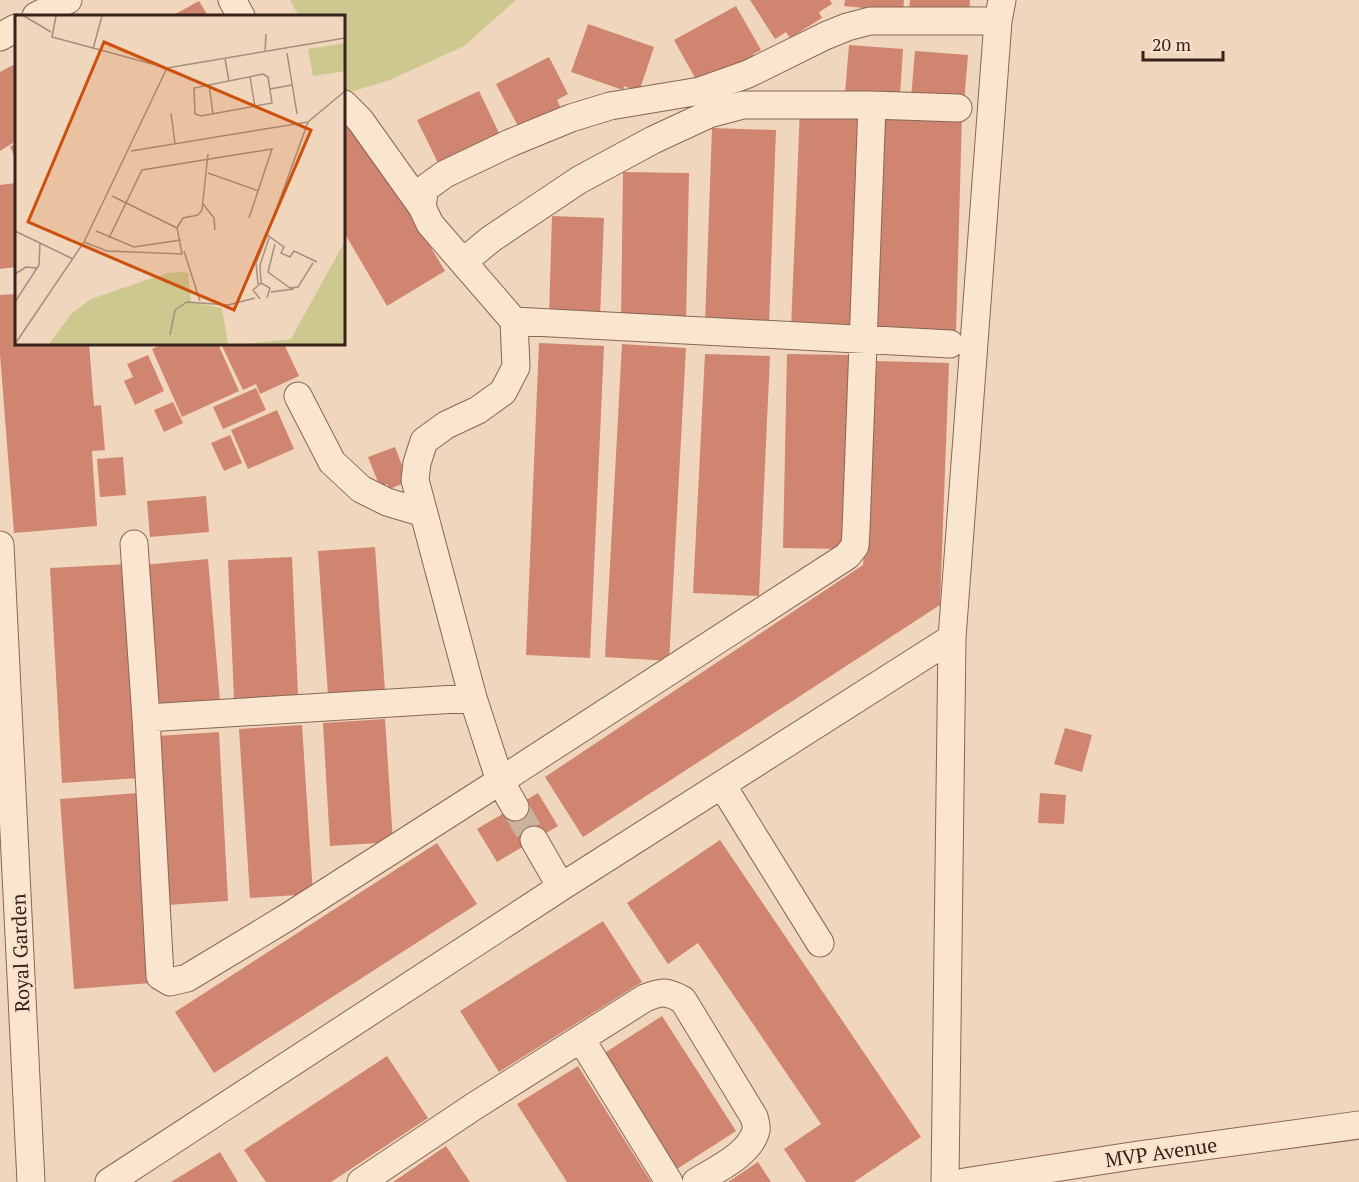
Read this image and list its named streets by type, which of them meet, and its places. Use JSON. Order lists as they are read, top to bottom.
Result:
{
  "streets": {
    "street": ["Royal Garden", "MVP Avenue"]
  },
  "scale_bar": "20 m"
}
